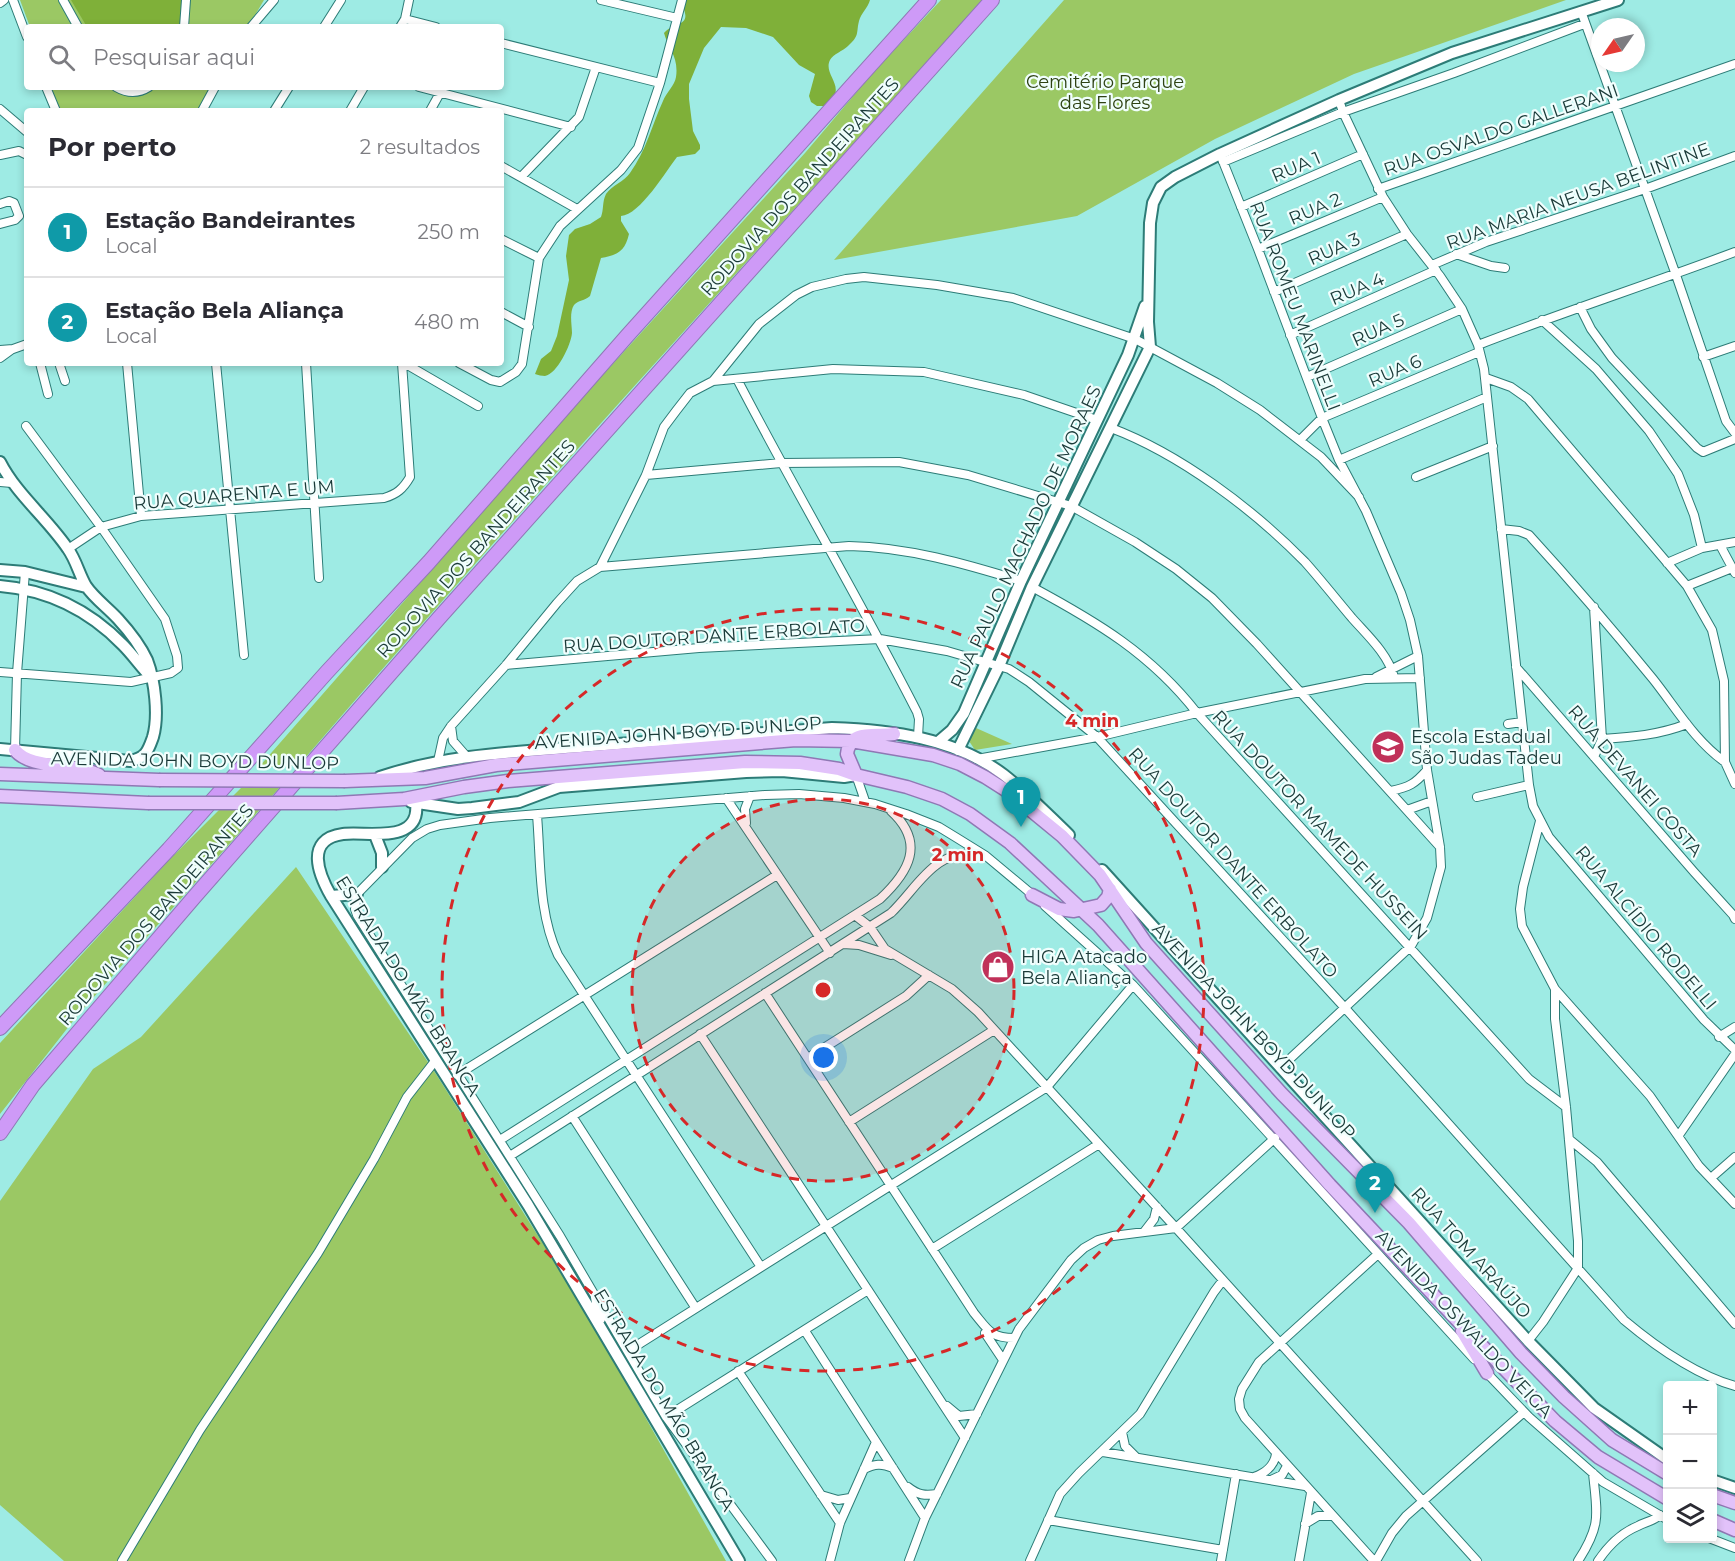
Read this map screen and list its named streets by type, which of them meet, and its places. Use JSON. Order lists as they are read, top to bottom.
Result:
{
  "streets": {
    "highway": ["RODOVIA DOS BANDEIRANTES"],
    "main road": [
      "RUA PAULO MACHADO DE MORAES",
      "AVENIDA JOHN BOYD DUNLOP",
      "ESTRADA DO MÃO BRANCA",
      "RUA TOM ARAÚJO"
    ],
    "street": [
      "RUA OSVALDO GALLERANI",
      "RUA 1",
      "RUA MARIA NEUSA BELINTINE",
      "RUA 2",
      "RUA 3",
      "RUA 4",
      "RUA ROMEU MARINELLI",
      "RUA 5",
      "RUA 6",
      "RUA QUARENTA E UM",
      "RUA DOUTOR DANTE ERBOLATO",
      "RUA DEVANEI COSTA",
      "RUA DOUTOR MAMEDE HUSSEIN",
      "RUA ALCÍDIO RODELLI",
      "AVENIDA OSWALDO VEIGA"
    ]
  },
  "crossings": [
    ["RUA 1", "RUA ROMEU MARINELLI"],
    ["RUA MARIA NEUSA BELINTINE", "RUA 4"],
    ["RUA 2", "RUA ROMEU MARINELLI"],
    ["RUA 3", "RUA ROMEU MARINELLI"],
    ["RUA 4", "RUA ROMEU MARINELLI"],
    ["RUA ROMEU MARINELLI", "RUA 5"],
    ["RUA ROMEU MARINELLI", "RUA 6"],
    ["RUA ROMEU MARINELLI", "RUA PAULO MACHADO DE MORAES"],
    ["RUA ROMEU MARINELLI", "RUA DOUTOR DANTE ERBOLATO"],
    ["RUA ROMEU MARINELLI", "RUA DOUTOR MAMEDE HUSSEIN"],
    ["RUA ROMEU MARINELLI", "RUA TOM ARAÚJO"],
    ["RUA 6", "RUA ALCÍDIO RODELLI"],
    ["RUA PAULO MACHADO DE MORAES", "RUA DOUTOR DANTE ERBOLATO"],
    ["RUA PAULO MACHADO DE MORAES", "RUA DOUTOR MAMEDE HUSSEIN"],
    ["AVENIDA JOHN BOYD DUNLOP", "RUA TOM ARAÚJO"],
    ["RUA DEVANEI COSTA", "RUA ALCÍDIO RODELLI"]
  ],
  "parks": ["Cemitério Parque das Flores"],
  "places": {
    "school or university": ["Escola Estadual São Judas Tadeu"],
    "shop": ["HIGA Atacado Bela Aliança"]
  },
  "north": "bottom left",
  "page": {
    "search": "Pesquisar aqui",
    "heading": ["Por perto", "2 resultados"],
    "list": [
      {
        "mark": "1",
        "name": "Estação Bandeirantes",
        "note": "Local",
        "value": "250 m"
      },
      {
        "mark": "2",
        "name": "Estação Bela Aliança",
        "note": "Local",
        "value": "480 m"
      }
    ],
    "pins": ["1", "2"],
    "map_buttons": ["+", "−"]
  },
  "rings": ["4 min", "2 min"]
}
